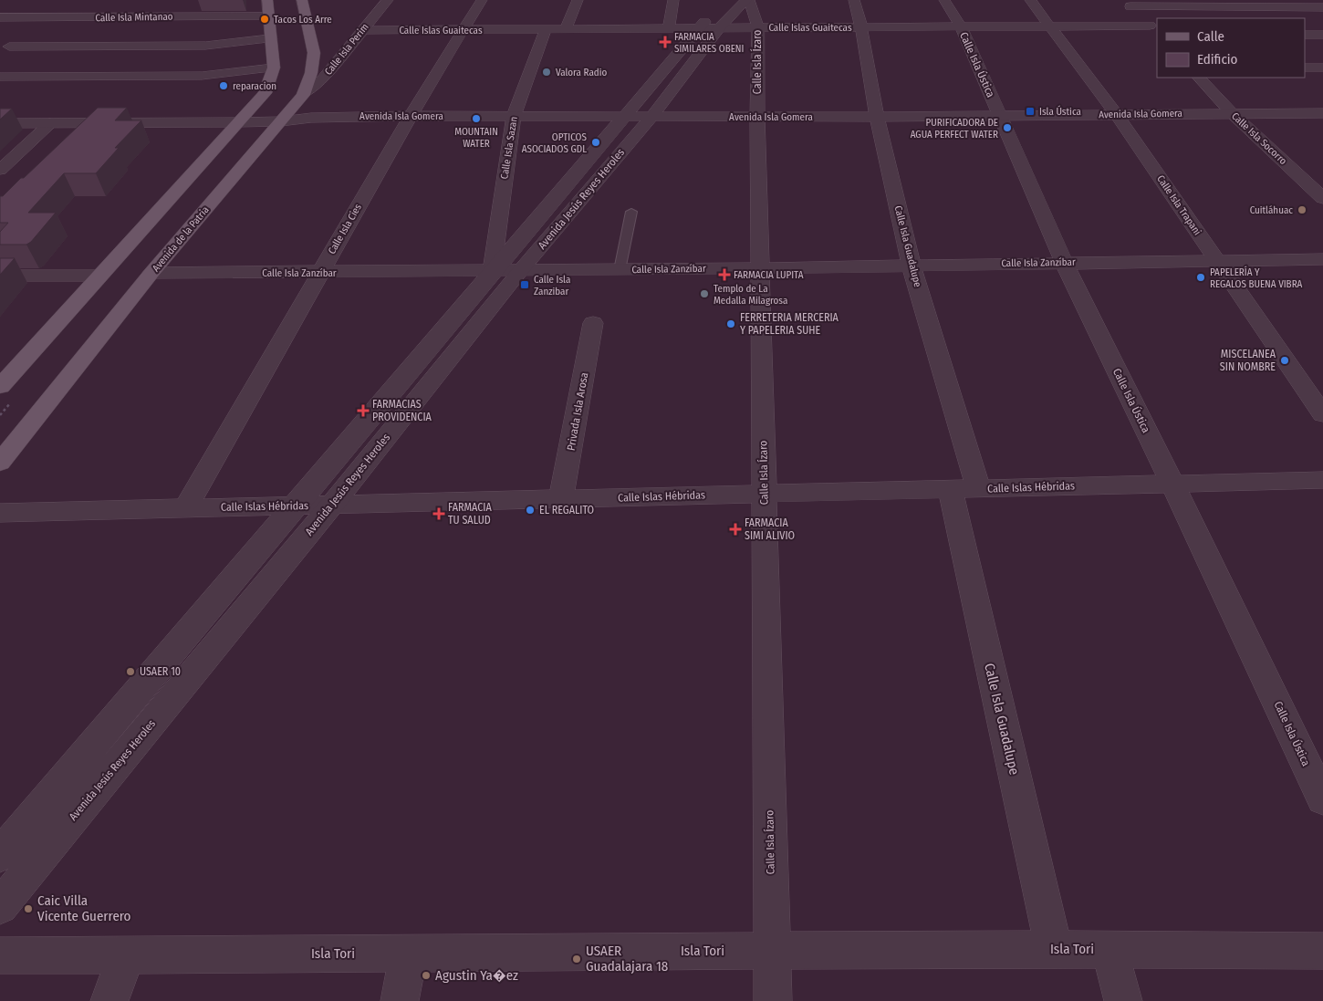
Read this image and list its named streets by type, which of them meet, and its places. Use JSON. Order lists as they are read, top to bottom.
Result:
{
  "streets": {
    "main road": ["Avenida de la Patria"],
    "street": [
      "Calle Isla Mintanao",
      "Calle Islas Guaitecas",
      "Calle Isla Perim",
      "Calle Isla Ízaro",
      "Calle Isla Ústica",
      "Avenida Isla Gomera",
      "Calle Isla Socorro",
      "Calle Isla Sazan",
      "Avenida Jesús Reyes Heroles",
      "Calle Isla Trapani",
      "Calle Isla Cíes",
      "Calle Isla Guadalupe",
      "Calle Isla Zanzíbar",
      "Privada Isla Arosa",
      "Calle Islas Hébridas",
      "Isla Tori"
    ]
  },
  "crossings": [
    ["Calle Islas Guaitecas", "Calle Isla Perim"],
    ["Calle Islas Guaitecas", "Calle Isla Ízaro"],
    ["Calle Islas Guaitecas", "Calle Isla Ústica"],
    ["Calle Islas Guaitecas", "Calle Isla Sazan"],
    ["Calle Islas Guaitecas", "Avenida Jesús Reyes Heroles"],
    ["Calle Islas Guaitecas", "Calle Isla Trapani"],
    ["Calle Islas Guaitecas", "Calle Isla Cíes"],
    ["Calle Islas Guaitecas", "Calle Isla Guadalupe"],
    ["Calle Isla Perim", "Avenida de la Patria"],
    ["Calle Isla Ízaro", "Avenida Isla Gomera"],
    ["Calle Isla Ízaro", "Avenida Jesús Reyes Heroles"],
    ["Calle Isla Ízaro", "Calle Isla Zanzíbar"],
    ["Calle Isla Ízaro", "Calle Islas Hébridas"],
    ["Calle Isla Ízaro", "Isla Tori"],
    ["Calle Isla Ústica", "Avenida Isla Gomera"],
    ["Calle Isla Ústica", "Calle Isla Zanzíbar"],
    ["Calle Isla Ústica", "Calle Islas Hébridas"],
    ["Avenida Isla Gomera", "Calle Isla Socorro"],
    ["Avenida Isla Gomera", "Calle Isla Sazan"],
    ["Avenida Isla Gomera", "Avenida Jesús Reyes Heroles"],
    ["Avenida Isla Gomera", "Calle Isla Trapani"],
    ["Avenida Isla Gomera", "Calle Isla Cíes"],
    ["Avenida Isla Gomera", "Avenida de la Patria"],
    ["Avenida Isla Gomera", "Calle Isla Guadalupe"],
    ["Calle Isla Sazan", "Avenida Jesús Reyes Heroles"],
    ["Calle Isla Sazan", "Calle Isla Zanzíbar"],
    ["Avenida Jesús Reyes Heroles", "Calle Isla Zanzíbar"],
    ["Avenida Jesús Reyes Heroles", "Calle Islas Hébridas"],
    ["Calle Isla Trapani", "Calle Isla Zanzíbar"],
    ["Calle Isla Cíes", "Calle Isla Zanzíbar"],
    ["Calle Isla Cíes", "Calle Islas Hébridas"],
    ["Avenida de la Patria", "Calle Isla Zanzíbar"],
    ["Calle Isla Guadalupe", "Calle Isla Zanzíbar"],
    ["Calle Isla Guadalupe", "Calle Islas Hébridas"],
    ["Calle Isla Guadalupe", "Isla Tori"],
    ["Privada Isla Arosa", "Calle Islas Hébridas"]
  ],
  "places": {
    "other": [
      "Tacos Los Arre",
      "Valora Radio",
      "reparacion",
      "MOUNTAIN WATER",
      "PURIFICADORA DE AGUA PERFECT WATER",
      "OPTICOS ASOCIADOS GDL",
      "Cuitláhuac",
      "PAPELERÍA Y REGALOS BUENA VIBRA",
      "Templo de La Medalla Milagrosa",
      "FERRETERIA MERCERIA Y PAPELERIA SUHE",
      "MISCELANEA SIN NOMBRE",
      "EL REGALITO",
      "USAER 10",
      "Caic Villa Vicente Guerrero",
      "USAER Guadalajara 18",
      "Agustin Ya�ez"
    ],
    "health": [
      "FARMACIA SIMILARES OBENI",
      "FARMACIA LUPITA",
      "FARMACIAS PROVIDENCIA",
      "FARMACIA TU SALUD",
      "FARMACIA SIMI ALIVIO"
    ],
    "transit": ["Isla Ústica", "Calle Isla Zanzibar"]
  },
  "legend": ["Calle", "Edificio"]
}
